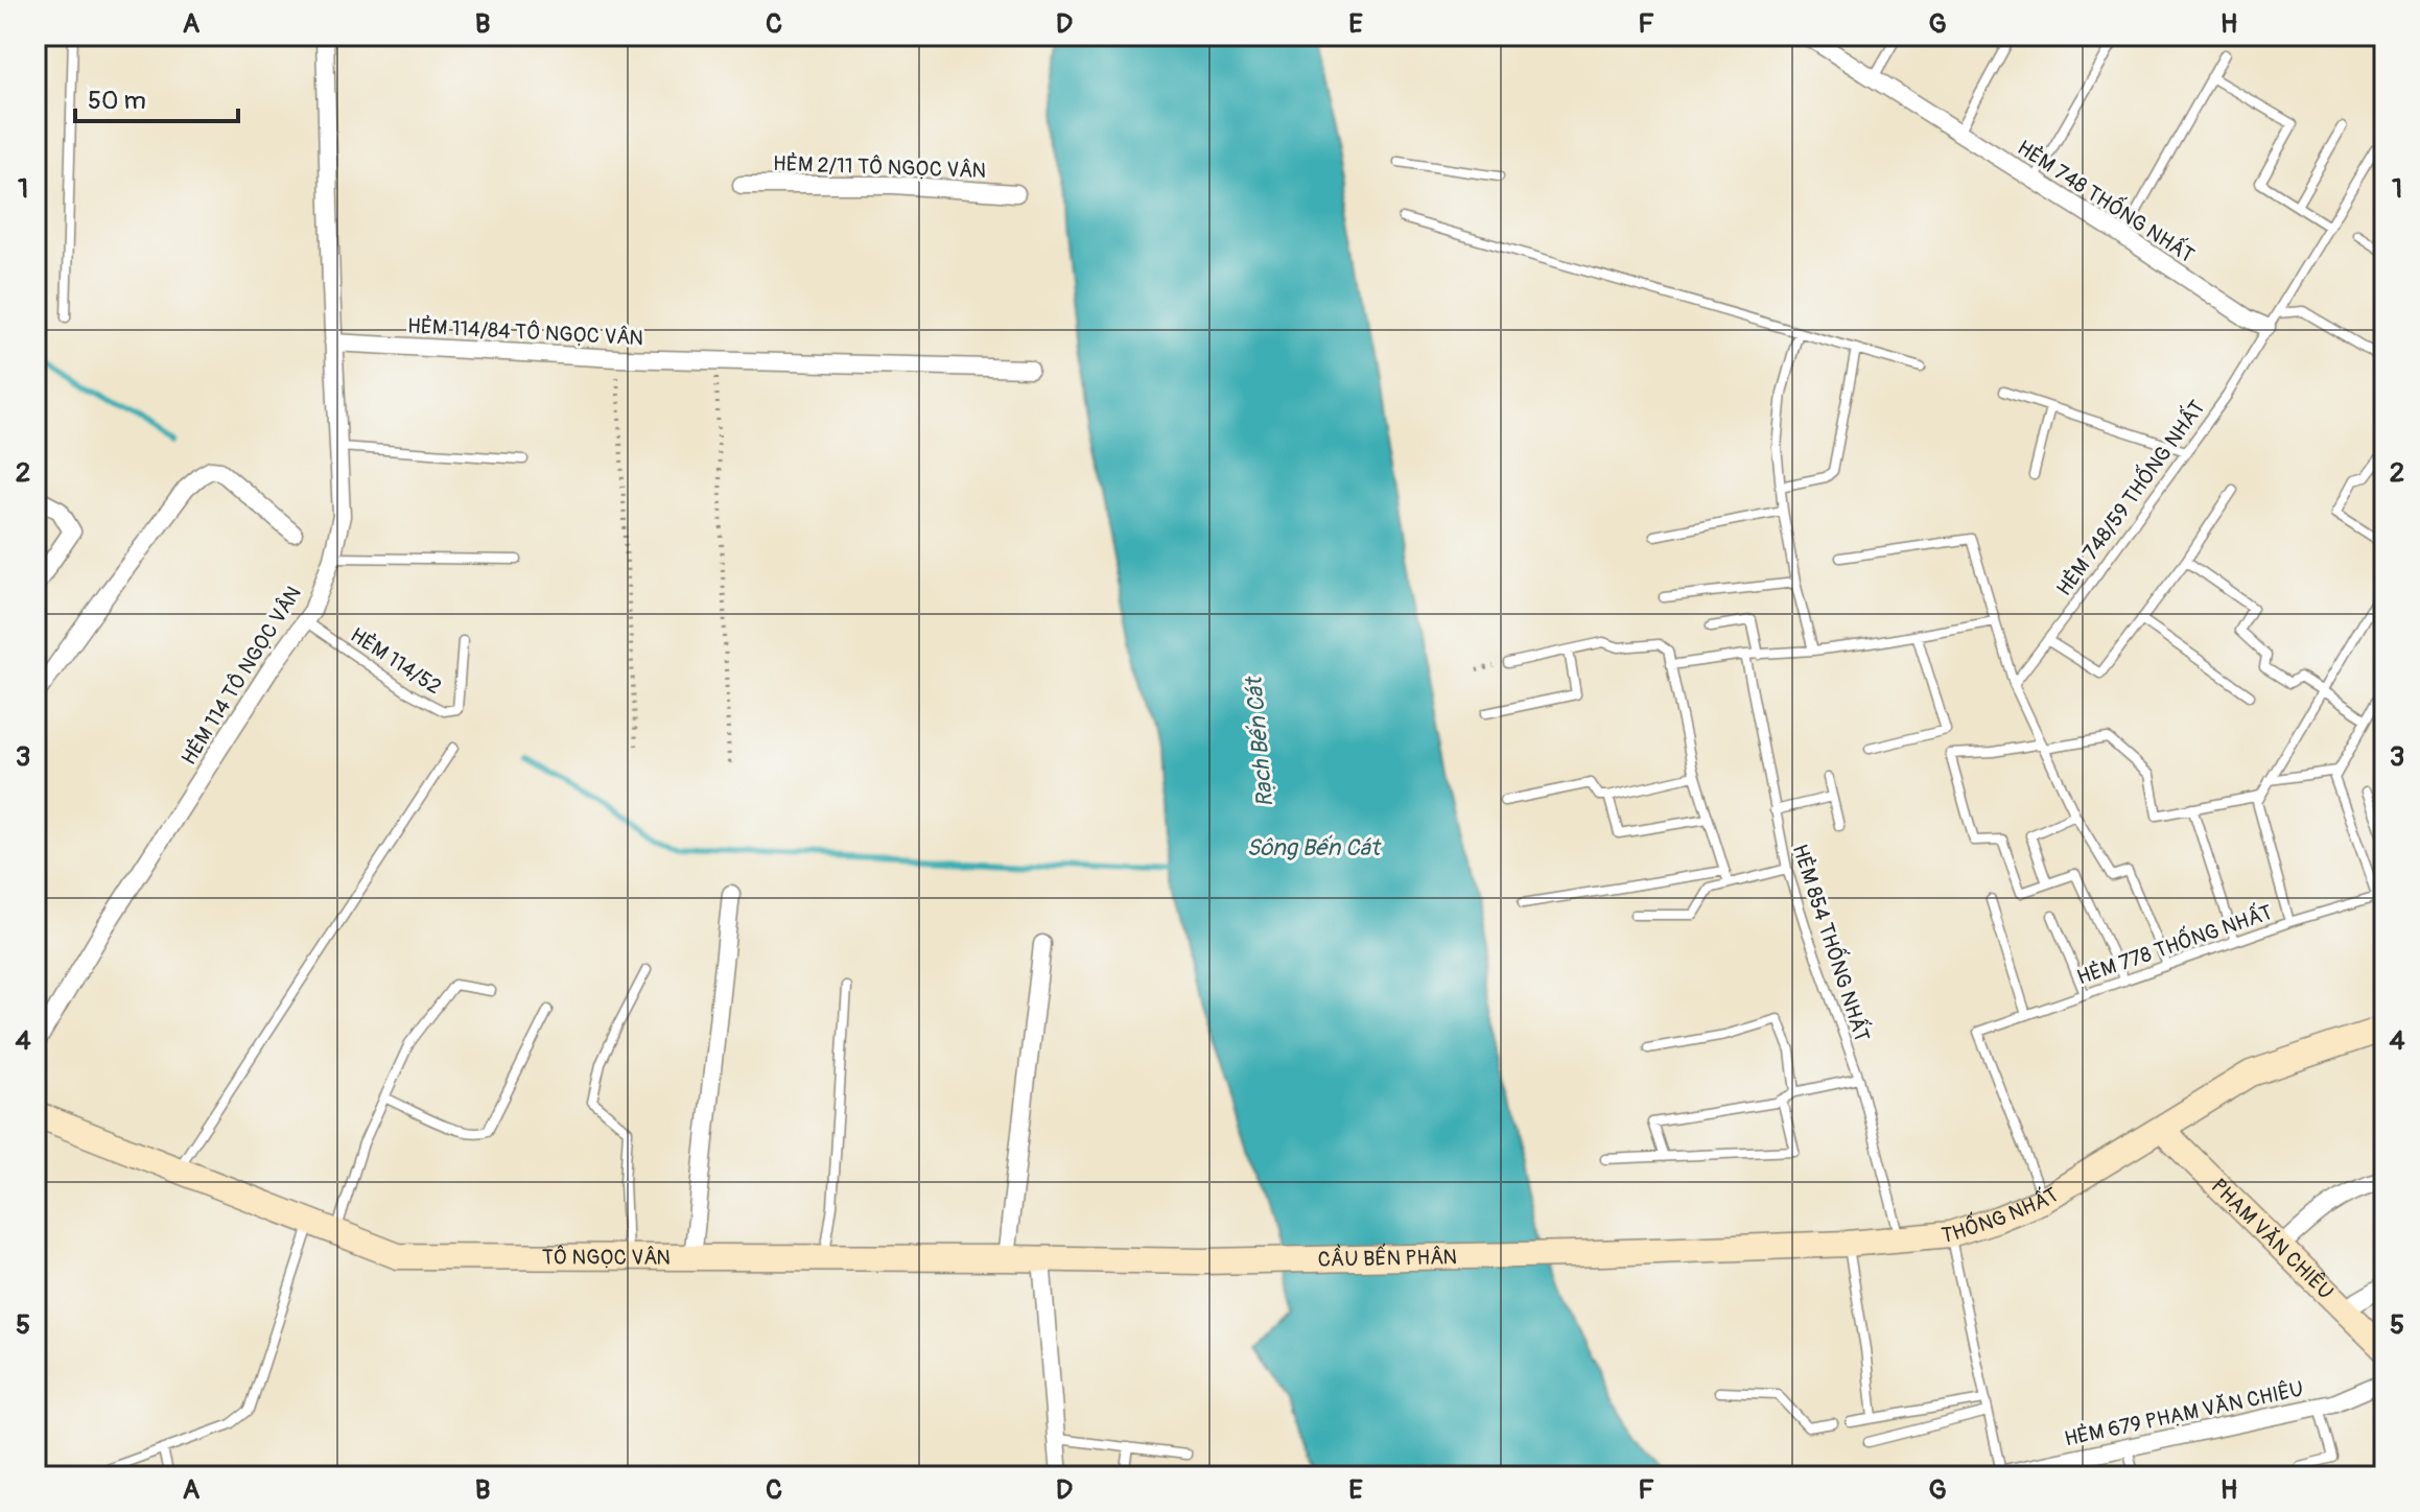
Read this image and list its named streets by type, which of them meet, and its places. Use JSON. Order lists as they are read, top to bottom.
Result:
{
  "streets": {
    "main road": [
      "THỐNG NHẤT",
      "PHẠM VĂN CHIÊU",
      "TÔ NGỌC VÂN",
      "CẦU BẾN PHÂN"
    ],
    "street": [
      "HẺM 2/11 TÔ NGỌC VÂN",
      "HẺM 748 THỐNG NHẤT",
      "HẺM 114/84 TÔ NGỌC VÂN",
      "HẺM 114 TÔ NGỌC VÂN",
      "HẺM 679 PHẠM VĂN CHIÊU"
    ],
    "lane": [
      "HẺM 748/59 THỐNG NHẤT",
      "HẺM 114/52",
      "HẺM 854 THỐNG NHẤT",
      "HẺM 778 THỐNG NHẤT"
    ]
  },
  "crossings": [
    ["HẺM 748 THỐNG NHẤT", "HẺM 748/59 THỐNG NHẤT"],
    ["HẺM 114/84 TÔ NGỌC VÂN", "HẺM 114 TÔ NGỌC VÂN"],
    ["HẺM 114/52", "HẺM 114 TÔ NGỌC VÂN"],
    ["HẺM 854 THỐNG NHẤT", "THỐNG NHẤT"],
    ["HẺM 778 THỐNG NHẤT", "THỐNG NHẤT"],
    ["THỐNG NHẤT", "PHẠM VĂN CHIÊU"],
    ["THỐNG NHẤT", "CẦU BẾN PHÂN"],
    ["TÔ NGỌC VÂN", "CẦU BẾN PHÂN"]
  ],
  "water": ["Rạch Bến Cát", "Sông Bến Cát"],
  "scale_bar": "50 m",
  "grid": {
    "columns": [
      "A",
      "B",
      "C",
      "D",
      "E",
      "F",
      "G",
      "H"
    ],
    "rows": [
      "1",
      "2",
      "3",
      "4",
      "5"
    ]
  }
}
